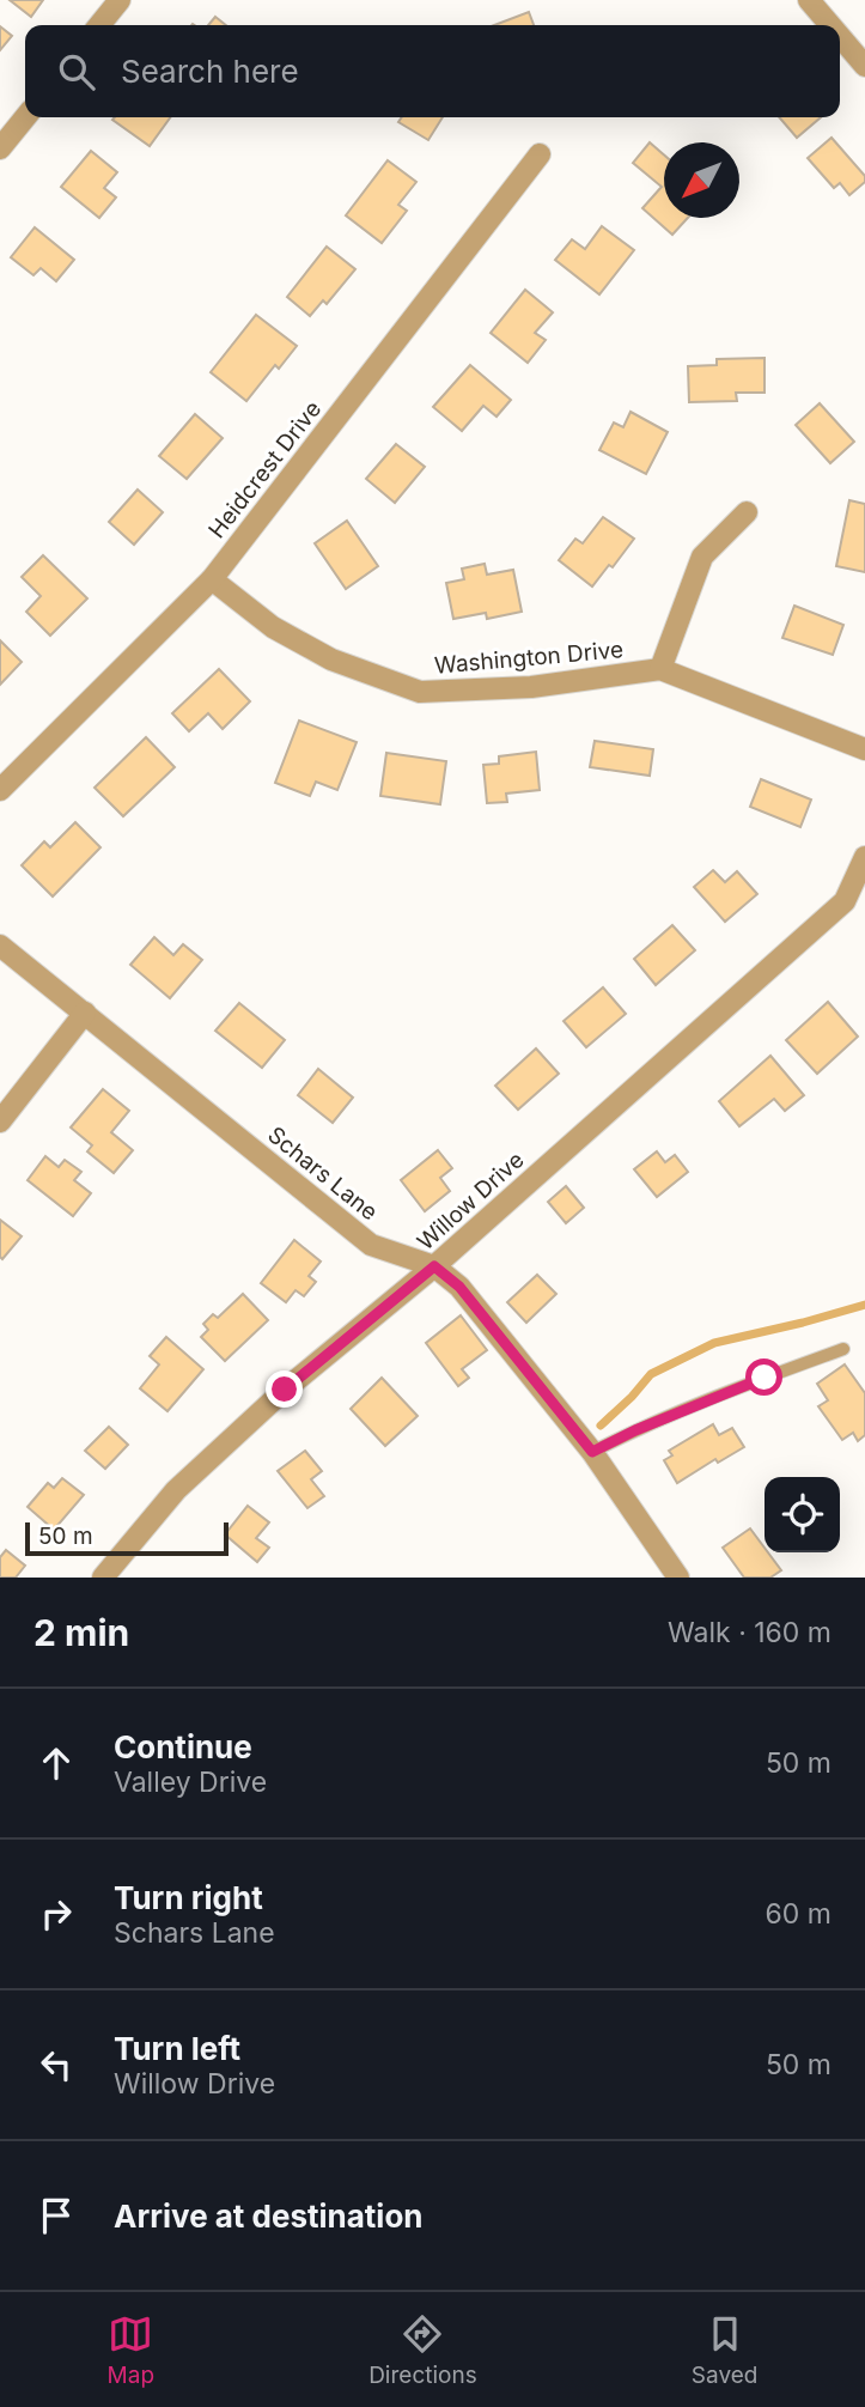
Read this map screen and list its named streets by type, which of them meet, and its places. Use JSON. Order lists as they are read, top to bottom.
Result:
{
  "streets": {
    "street": [
      "Heidcrest Drive",
      "Washington Drive",
      "Schars Lane",
      "Willow Drive"
    ]
  },
  "crossings": [
    ["Heidcrest Drive", "Washington Drive"],
    ["Schars Lane", "Willow Drive"]
  ],
  "scale_bar": "50 m",
  "north": "bottom left",
  "page": {
    "search": "Search here",
    "scale": "50 m",
    "heading": ["2 min", "Walk · 160 m"],
    "list": [
      ["Continue", "Valley Drive", "50 m"],
      ["Turn right", "Schars Lane", "60 m"],
      ["Turn left", "Willow Drive", "50 m"],
      "Arrive at destination"
    ],
    "nav": ["Map", "Directions", "Saved"]
  }
}
